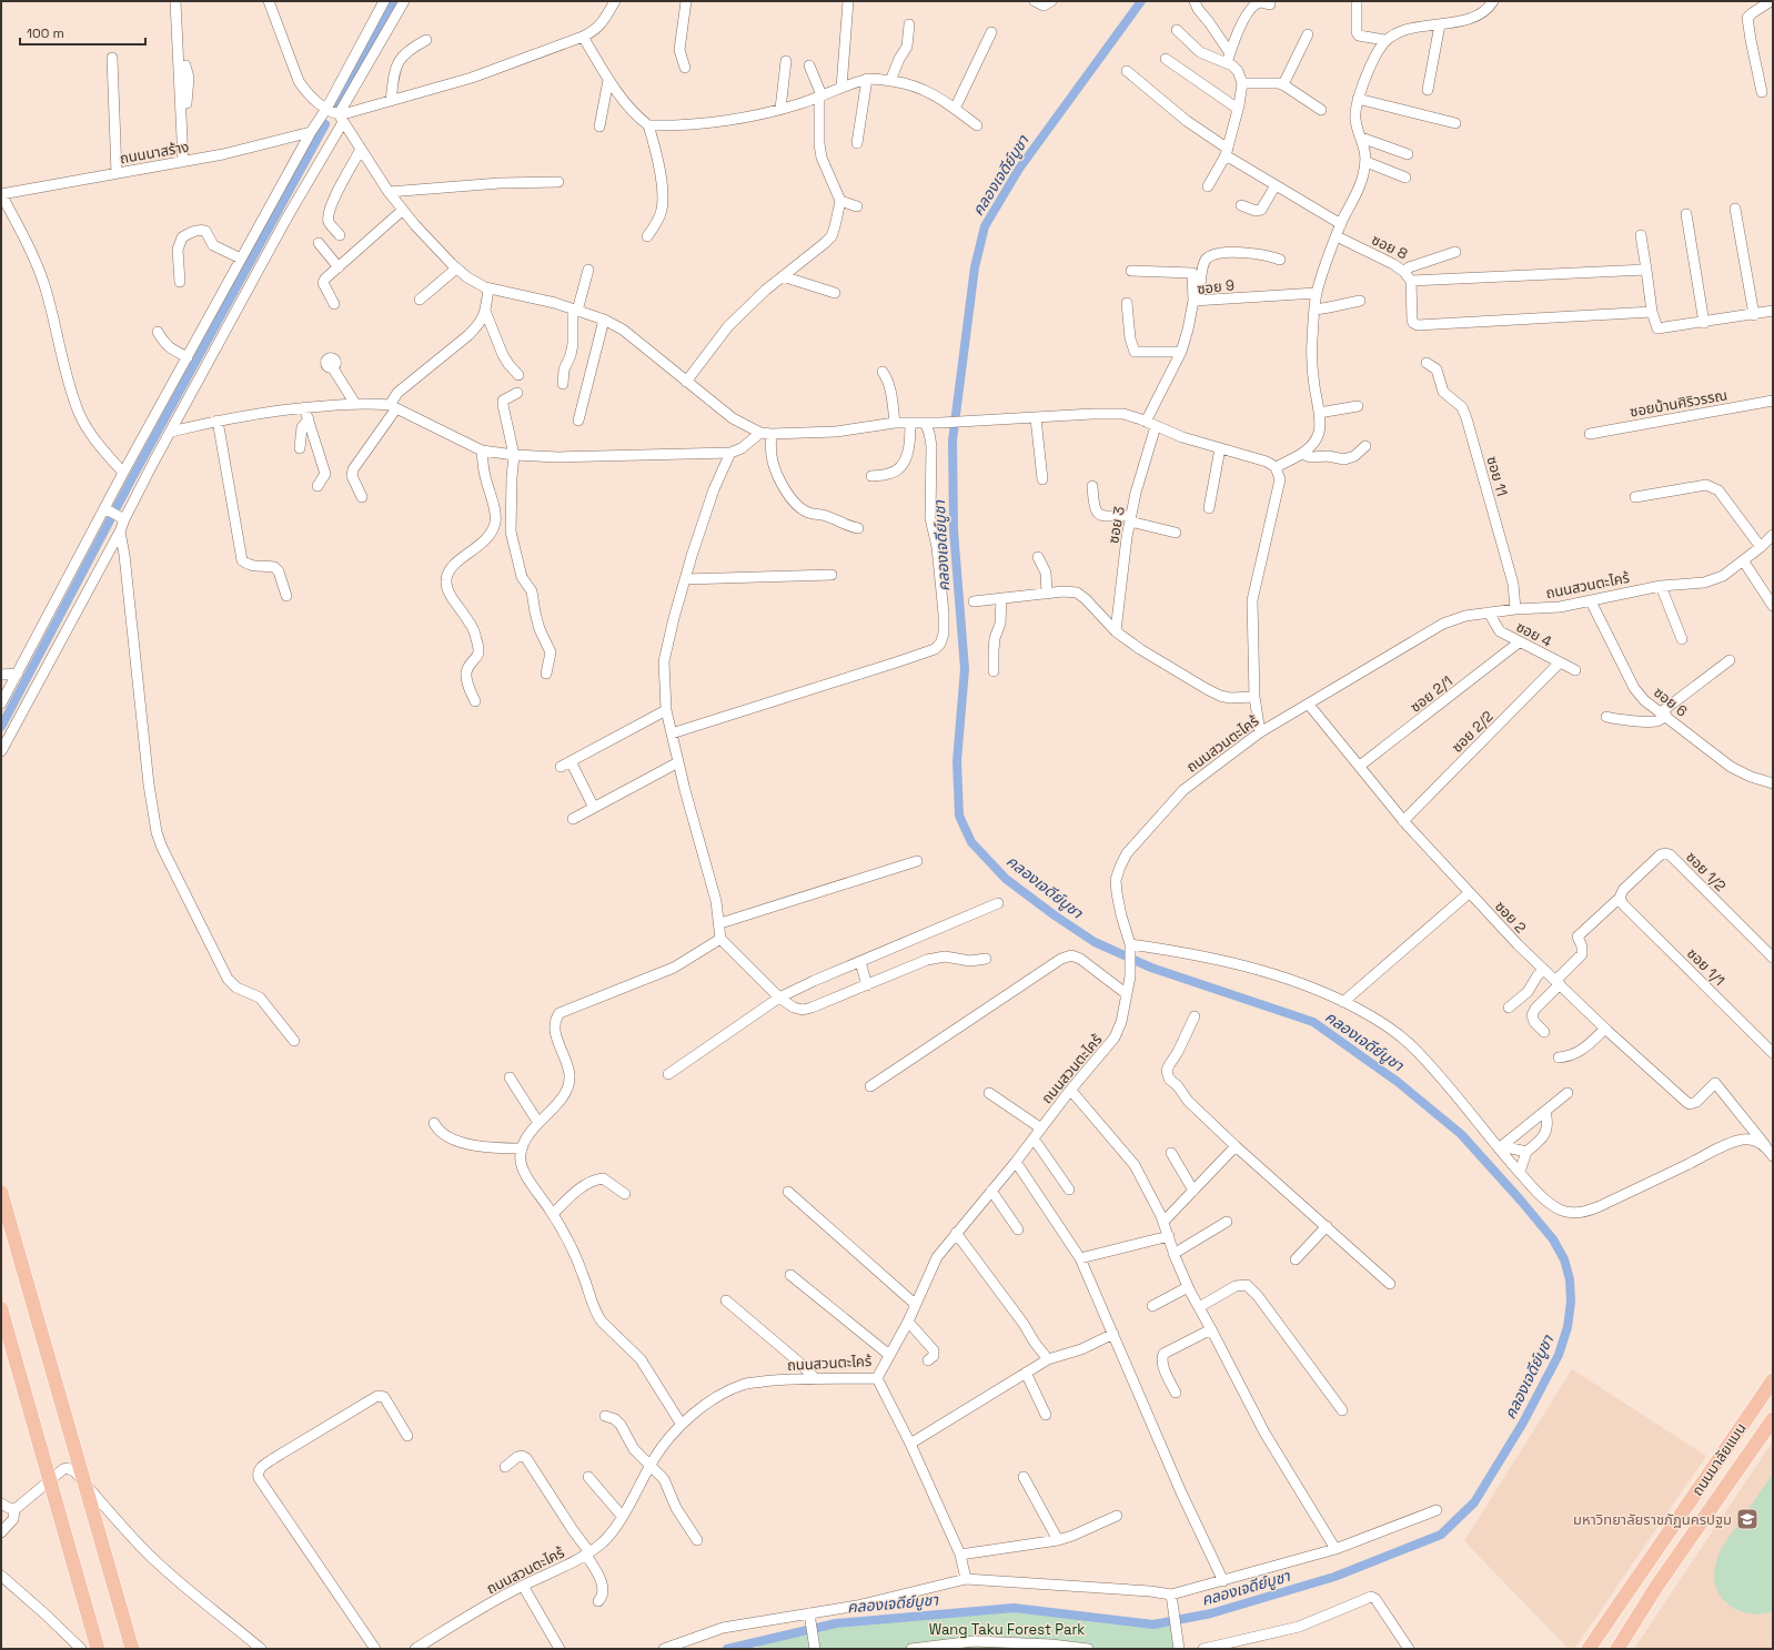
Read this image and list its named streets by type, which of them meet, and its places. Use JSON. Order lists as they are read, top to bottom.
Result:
{
  "streets": {
    "highway": ["ถนนมาลัยแมน"],
    "street": [
      "ถนนนาสร้าง",
      "ซอย 8",
      "ซอย 9",
      "ซอยบ้านศิริวรรณ",
      "ซอย 11",
      "ซอย 3",
      "ถนนสวนตะไคร้",
      "ซอย 4",
      "ซอย 2/1",
      "ซอย 6",
      "ซอย 2/2",
      "ซอย 1/2",
      "ซอย 2",
      "ซอย 1/1"
    ]
  },
  "crossings": [
    ["ซอย 9", "ซอย 3"],
    ["ซอย 11", "ถนนสวนตะไคร้"],
    ["ถนนสวนตะไคร้", "ซอย 4"],
    ["ถนนสวนตะไคร้", "ซอย 6"],
    ["ถนนสวนตะไคร้", "ซอย 2"],
    ["ซอย 4", "ซอย 2/1"],
    ["ซอย 4", "ซอย 2/2"],
    ["ซอย 2/1", "ซอย 2"],
    ["ซอย 2/2", "ซอย 2"],
    ["ซอย 1/2", "ซอย 2"],
    ["ซอย 1/2", "ซอย 1/1"]
  ],
  "water": ["คลองเจดีย์บูชา"],
  "parks": ["Wang Taku Forest Park"],
  "places": {
    "school or university": ["มหาวิทยาลัยราชภัฏนครปฐม"]
  },
  "scale_bar": "100 m"
}
